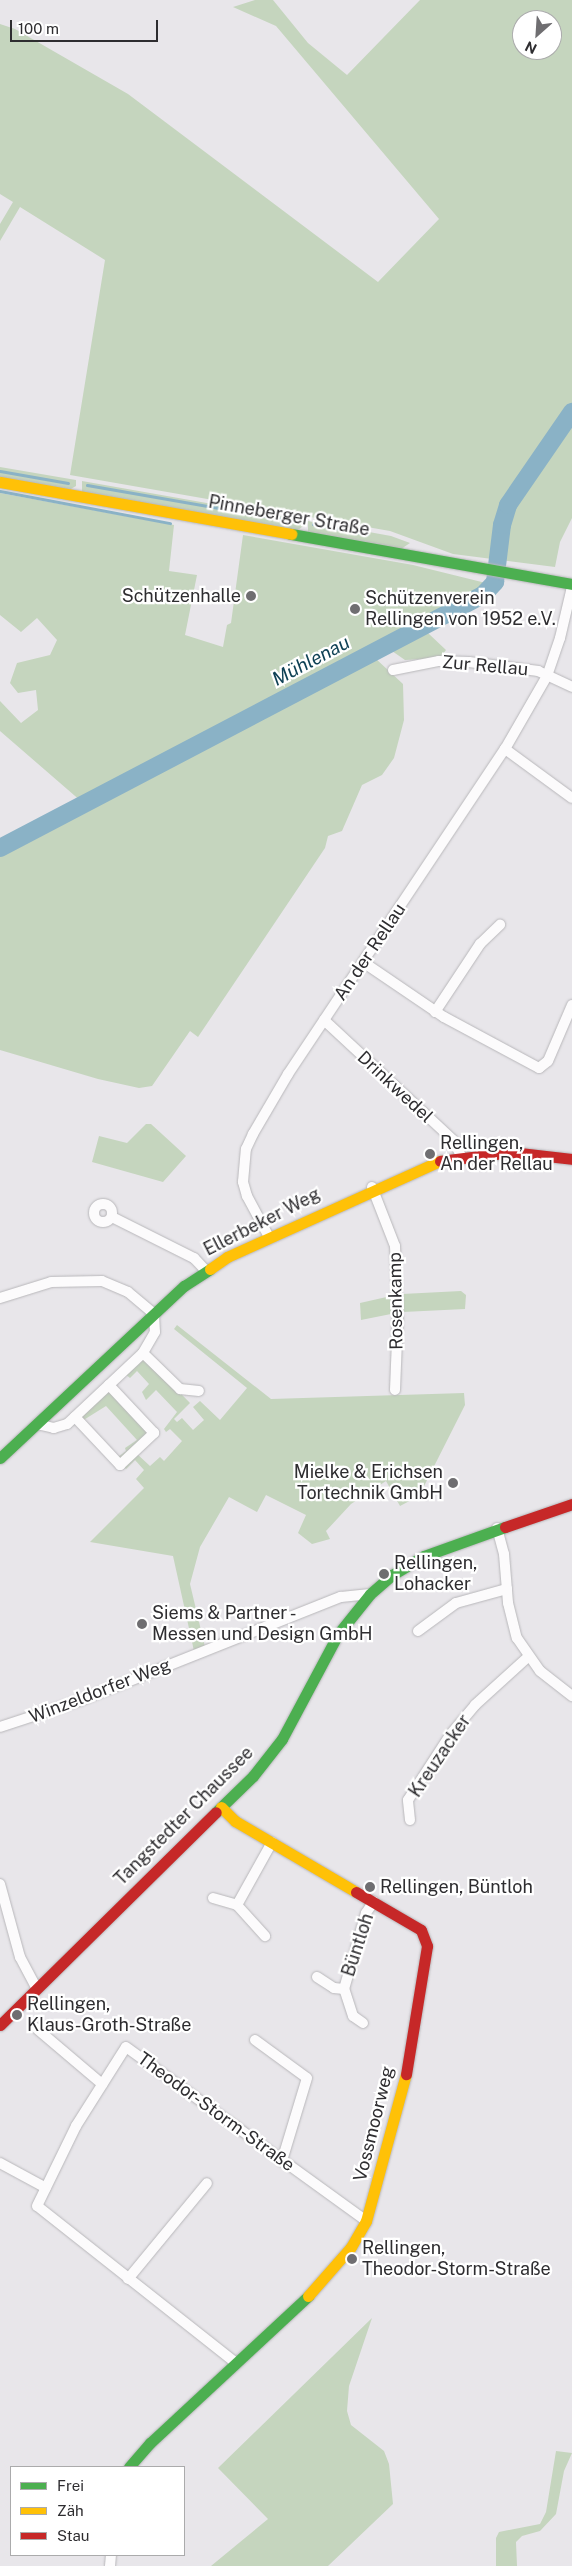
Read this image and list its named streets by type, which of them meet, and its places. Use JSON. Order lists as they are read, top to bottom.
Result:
{
  "streets": {
    "street": [
      "Pinneberger Straße",
      "Zur Rellau",
      "An der Rellau",
      "Drinkwedel",
      "Ellerbeker Weg",
      "Rosenkamp",
      "Winzeldorfer Weg",
      "Kreuzacker",
      "Tangstedter Chaussee",
      "Büntloh",
      "Theodor-Storm-Straße",
      "Vossmoorweg"
    ]
  },
  "crossings": [
    ["Pinneberger Straße", "An der Rellau"],
    ["Zur Rellau", "An der Rellau"],
    ["An der Rellau", "Drinkwedel"],
    ["An der Rellau", "Ellerbeker Weg"],
    ["Drinkwedel", "Ellerbeker Weg"],
    ["Ellerbeker Weg", "Rosenkamp"],
    ["Winzeldorfer Weg", "Tangstedter Chaussee"],
    ["Tangstedter Chaussee", "Vossmoorweg"],
    ["Büntloh", "Vossmoorweg"],
    ["Theodor-Storm-Straße", "Vossmoorweg"]
  ],
  "water": ["Mühlenau"],
  "places": [
    "Schützenhalle",
    "Schützenverein Rellingen von 1952 e.V.",
    "Rellingen, An der Rellau",
    "Mielke & Erichsen Tortechnik GmbH",
    "Rellingen, Lohacker",
    "Siems & Partner - Messen und Design GmbH",
    "Rellingen, Büntloh",
    "Rellingen, Klaus-Groth-Straße",
    "Rellingen, Theodor-Storm-Straße"
  ],
  "legend": ["Frei", "Zäh", "Stau"],
  "scale_bar": "100 m",
  "north": "bottom left"
}
